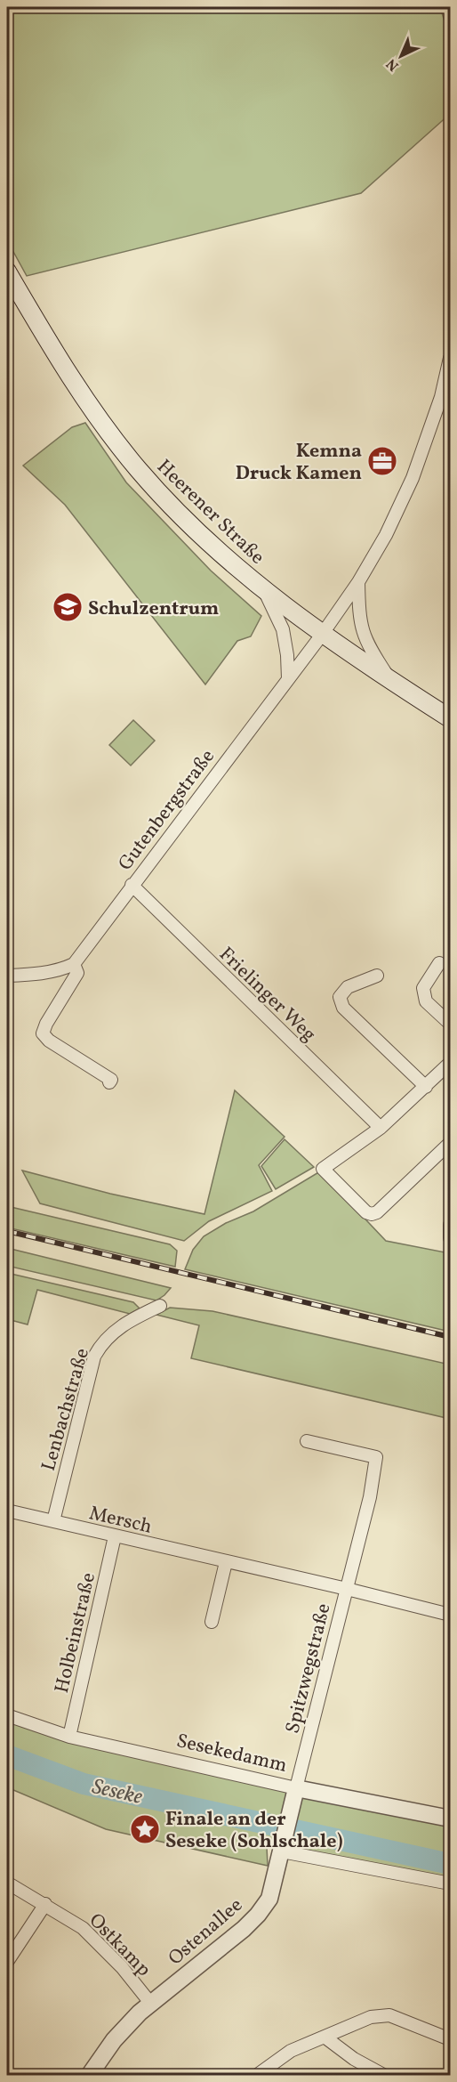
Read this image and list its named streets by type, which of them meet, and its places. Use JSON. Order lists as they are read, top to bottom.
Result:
{
  "streets": {
    "main road": ["Heerener Straße"],
    "street": [
      "Gutenbergstraße",
      "Frielinger Weg",
      "Lenbachstraße",
      "Mersch",
      "Holbeinstraße",
      "Spitzwegstraße",
      "Sesekedamm",
      "Ostenallee",
      "Ostkamp"
    ]
  },
  "crossings": [
    ["Heerener Straße", "Gutenbergstraße"],
    ["Gutenbergstraße", "Frielinger Weg"],
    ["Lenbachstraße", "Mersch"],
    ["Mersch", "Holbeinstraße"],
    ["Mersch", "Spitzwegstraße"],
    ["Holbeinstraße", "Sesekedamm"],
    ["Spitzwegstraße", "Sesekedamm"],
    ["Spitzwegstraße", "Ostenallee"],
    ["Sesekedamm", "Ostenallee"],
    ["Ostenallee", "Ostkamp"]
  ],
  "water": ["Seseke"],
  "places": {
    "office": ["Kemna Druck Kamen"],
    "school or university": ["Schulzentrum"],
    "place": ["Finale an der Seseke (Sohlschale)"]
  },
  "north": "bottom left"
}
